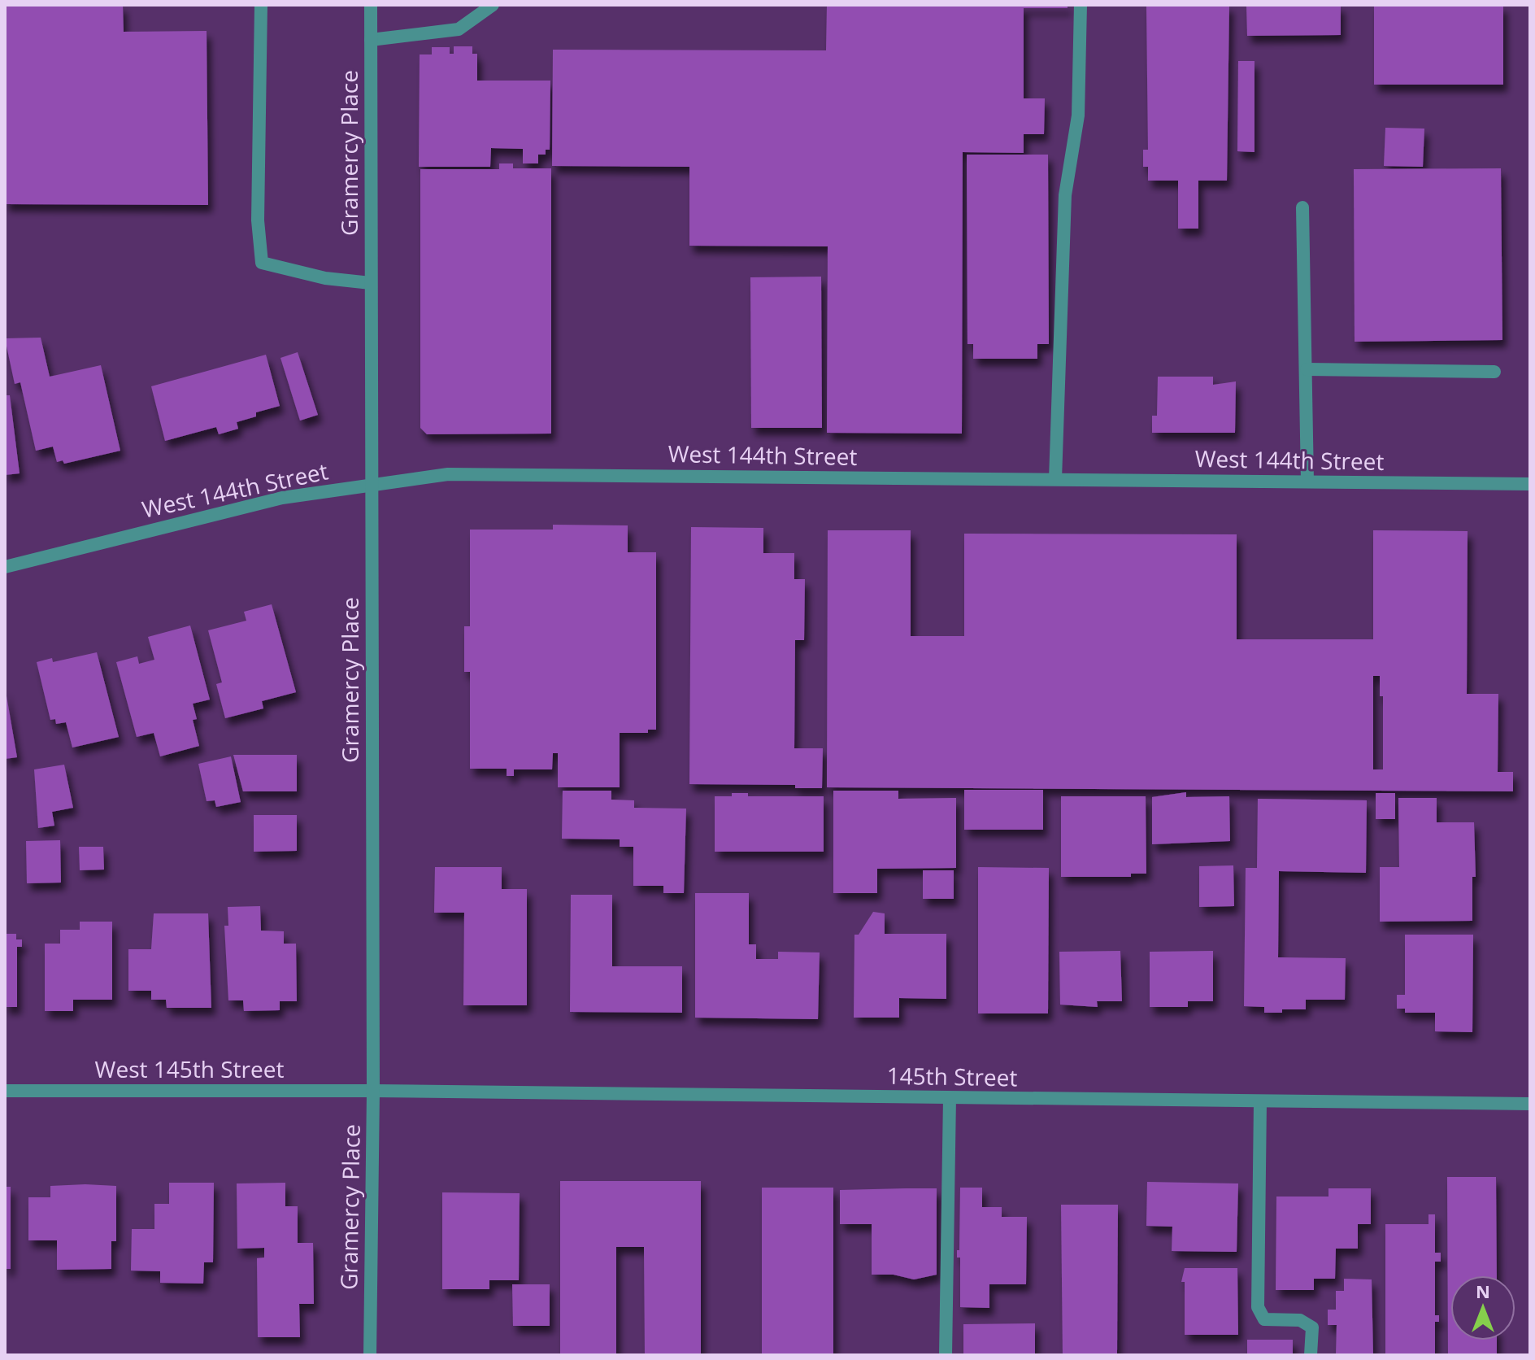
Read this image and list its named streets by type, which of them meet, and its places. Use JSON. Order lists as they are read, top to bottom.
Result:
{
  "streets": {
    "street": [
      "Gramercy Place",
      "West 144th Street",
      "West 145th Street",
      "145th Street"
    ]
  },
  "crossings": [
    ["Gramercy Place", "West 144th Street"],
    ["Gramercy Place", "West 145th Street"],
    ["Gramercy Place", "145th Street"],
    ["West 145th Street", "145th Street"]
  ],
  "north": "top"
}
